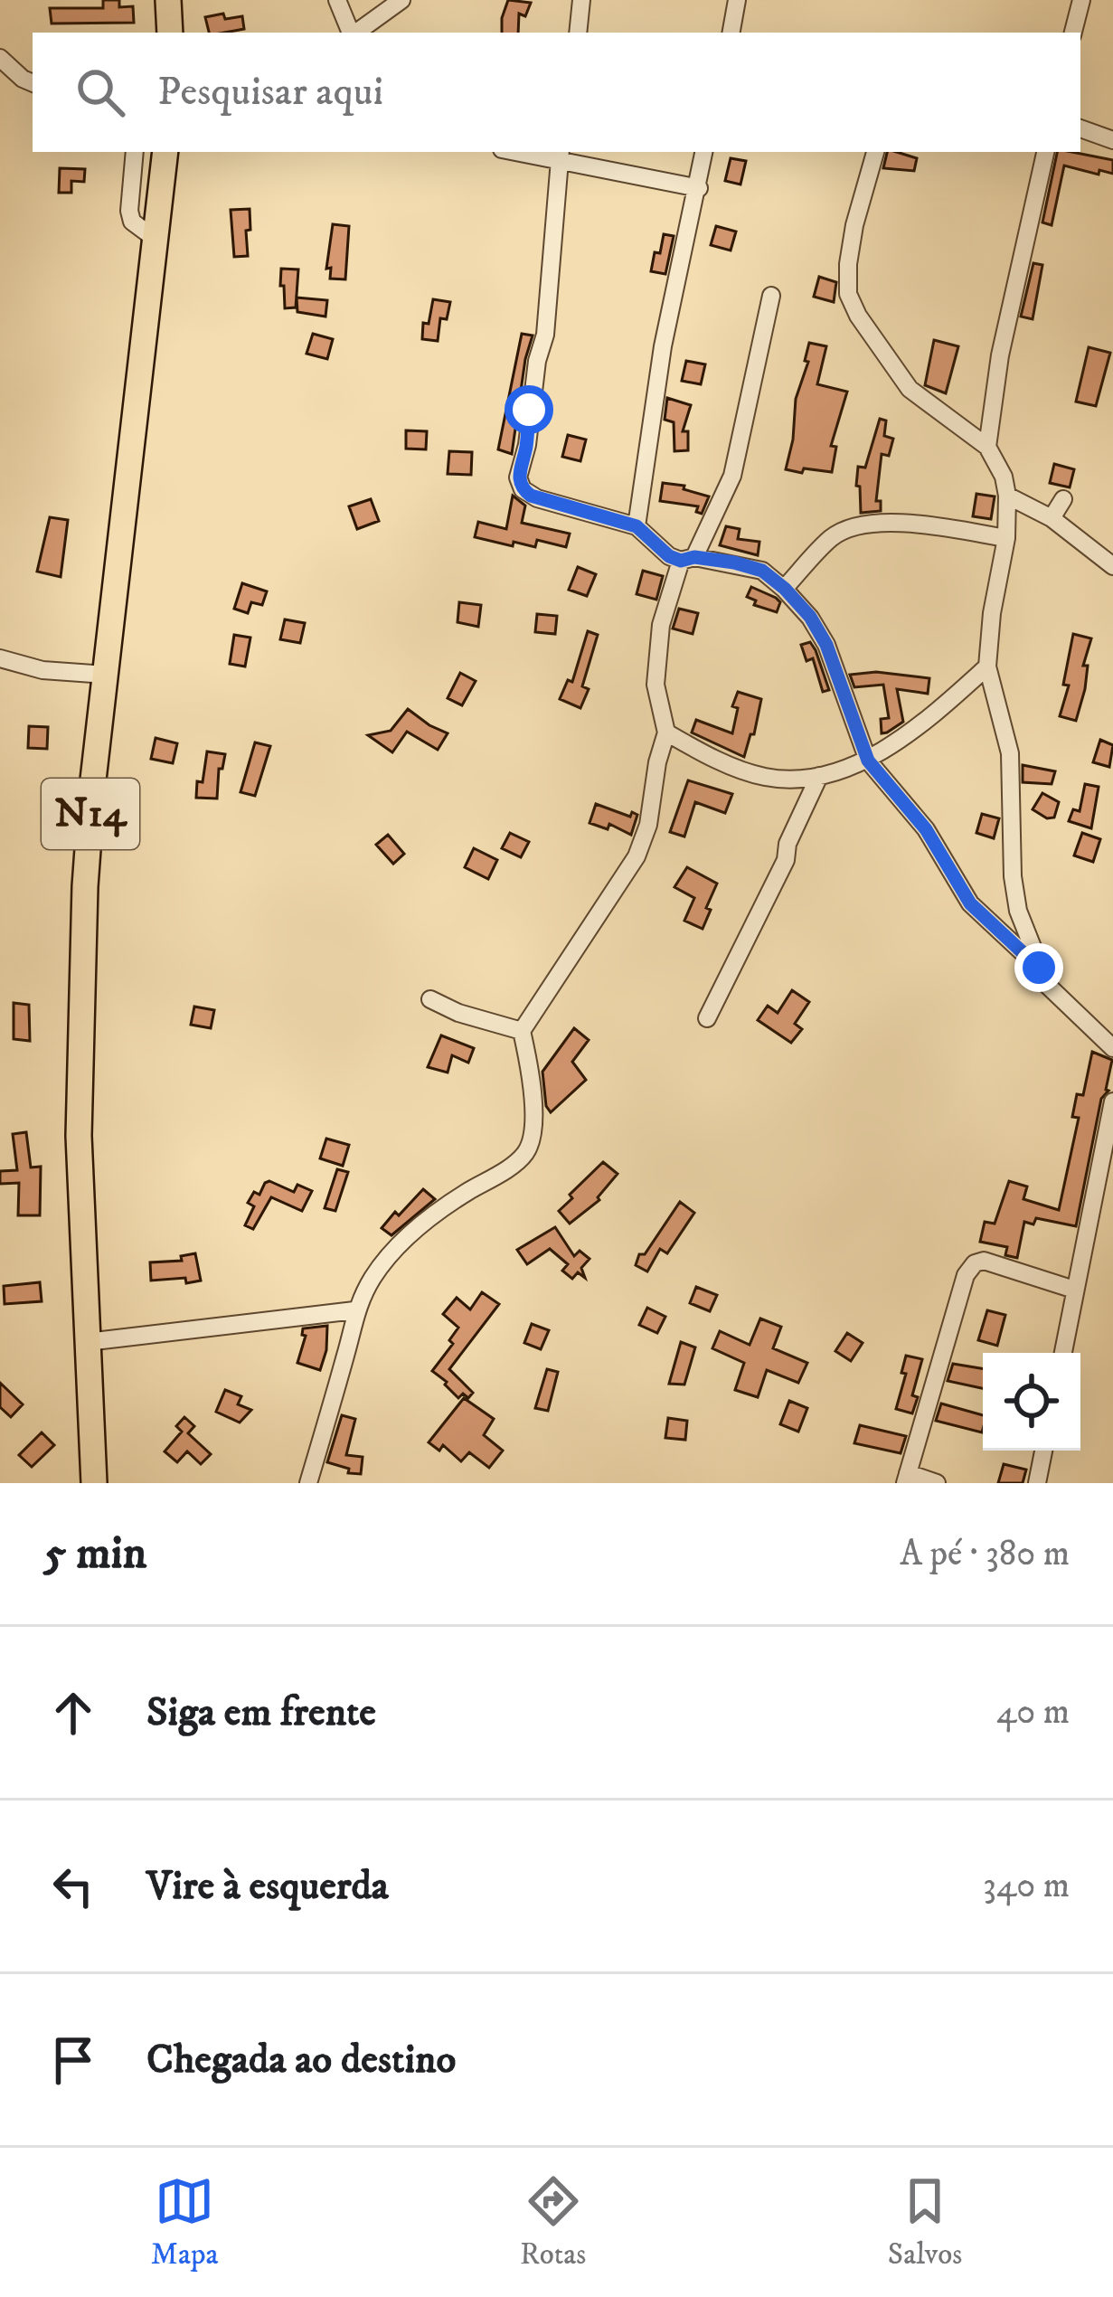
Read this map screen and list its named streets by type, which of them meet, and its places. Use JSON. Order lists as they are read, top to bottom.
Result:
{
  "streets": {
    "main road": ["N14"]
  },
  "page": {
    "search": "Pesquisar aqui",
    "heading": ["5 min", "A pé · 380 m"],
    "list": [
      ["Siga em frente", "40 m"],
      ["Vire à esquerda", "340 m"],
      "Chegada ao destino"
    ],
    "nav": ["Mapa", "Rotas", "Salvos"]
  }
}
